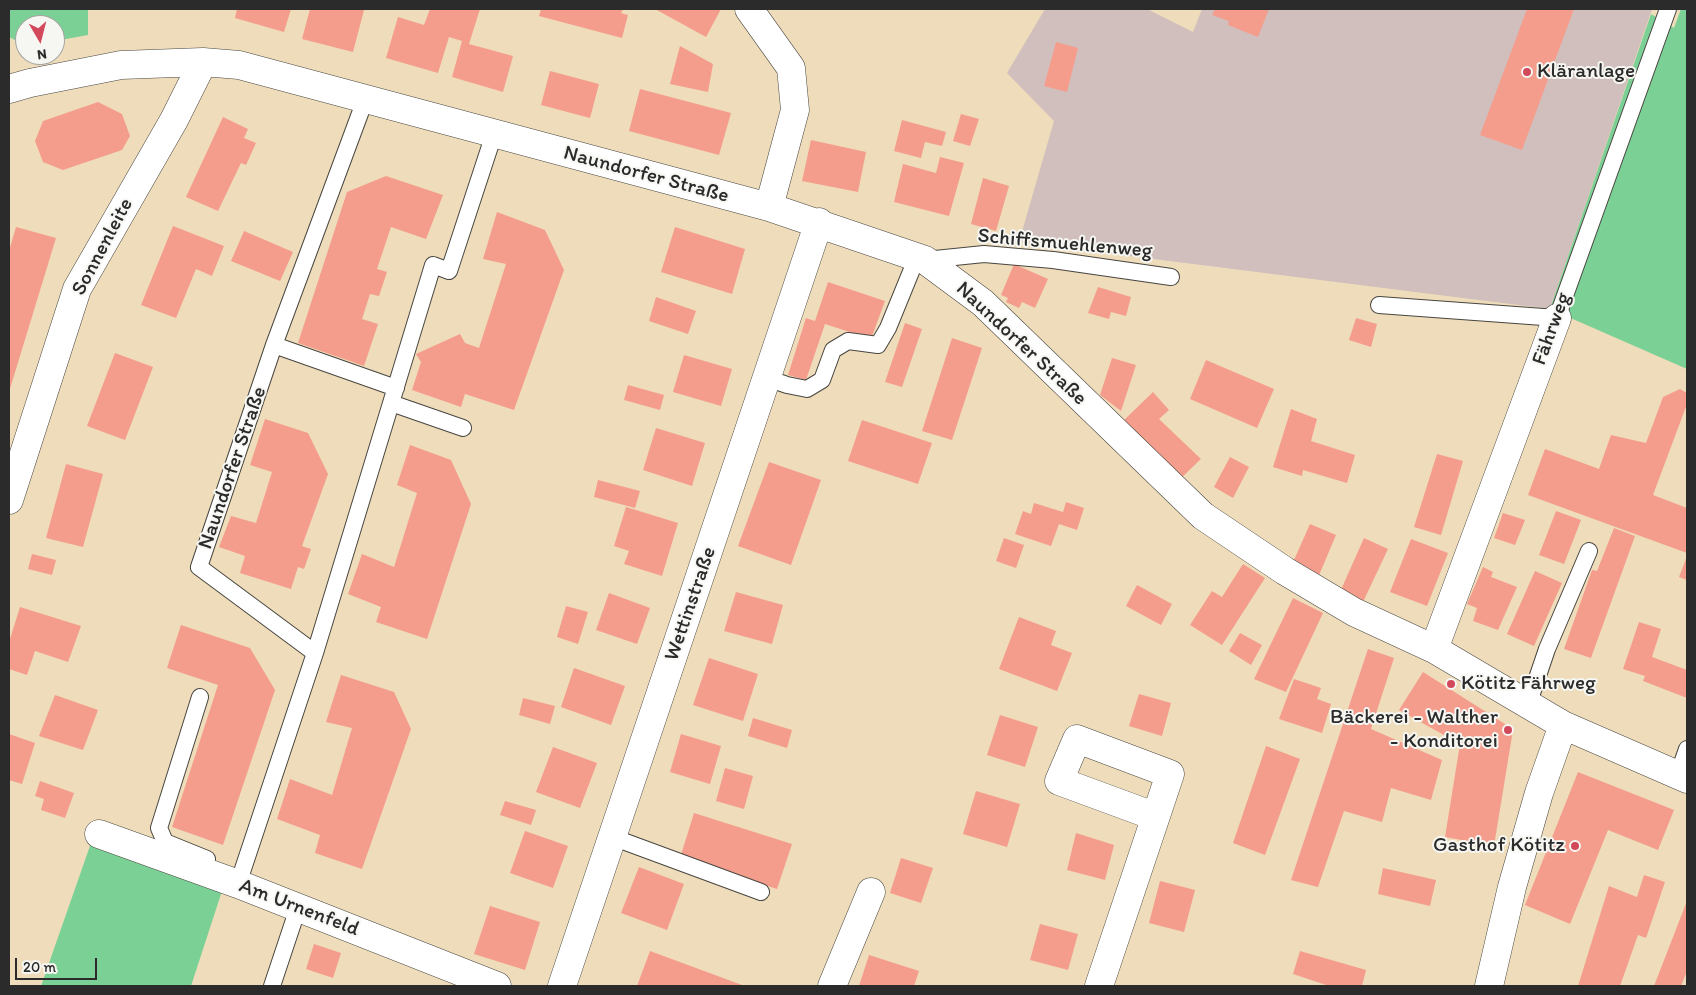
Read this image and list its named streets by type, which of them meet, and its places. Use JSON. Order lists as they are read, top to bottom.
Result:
{
  "streets": {
    "street": [
      "Naundorfer Straße",
      "Sonnenleite",
      "Fährweg",
      "Wettinstraße",
      "Am Urnenfeld"
    ],
    "lane": ["Schiffsmuehlenweg"]
  },
  "crossings": [
    ["Naundorfer Straße", "Schiffsmuehlenweg"],
    ["Naundorfer Straße", "Sonnenleite"],
    ["Naundorfer Straße", "Fährweg"],
    ["Naundorfer Straße", "Wettinstraße"]
  ],
  "places": [
    "Kläranlage",
    "Kötitz Fährweg",
    "Bäckerei - Walther - Konditorei",
    "Gasthof Kötitz"
  ],
  "scale_bar": "20 m",
  "north": "bottom"
}
